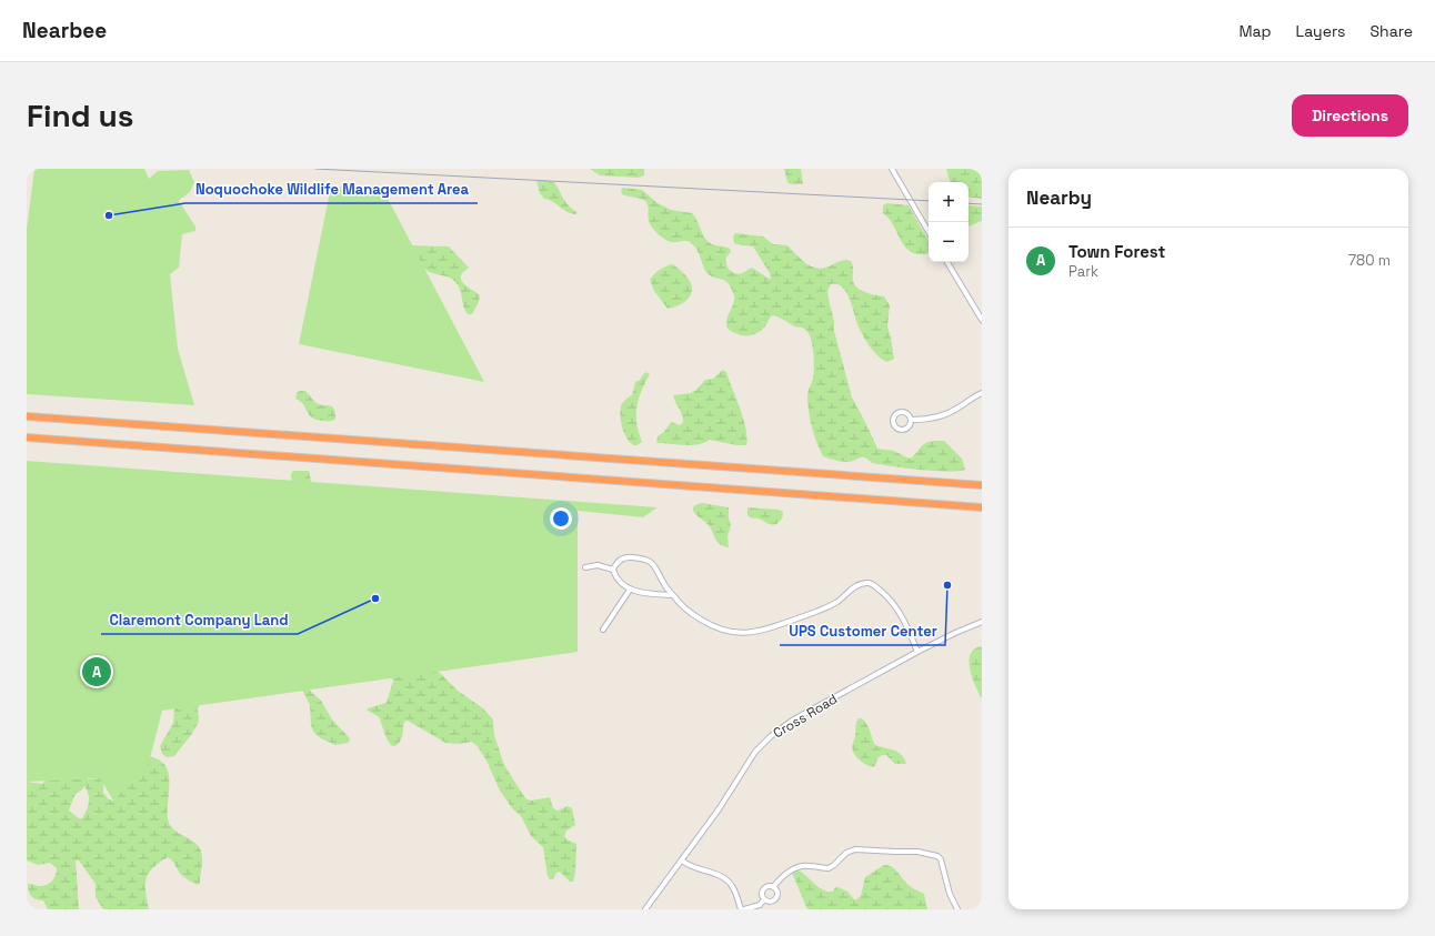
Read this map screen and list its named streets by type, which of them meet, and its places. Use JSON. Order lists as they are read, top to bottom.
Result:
{
  "streets": {
    "street": ["Cross Road"]
  },
  "places": ["Noquochoke Wildlife Management Area", "UPS Customer Center", "Claremont Company Land"],
  "page": {
    "header": "Nearbee",
    "nav": ["Map", "Layers", "Share"],
    "buttons": "Directions",
    "title": "Find us",
    "heading": "Nearby",
    "map_buttons": ["+", "−"],
    "list": [
      {
        "mark": "A",
        "name": "Town Forest",
        "note": "Park",
        "value": "780 m"
      }
    ],
    "pins": "A"
  }
}
